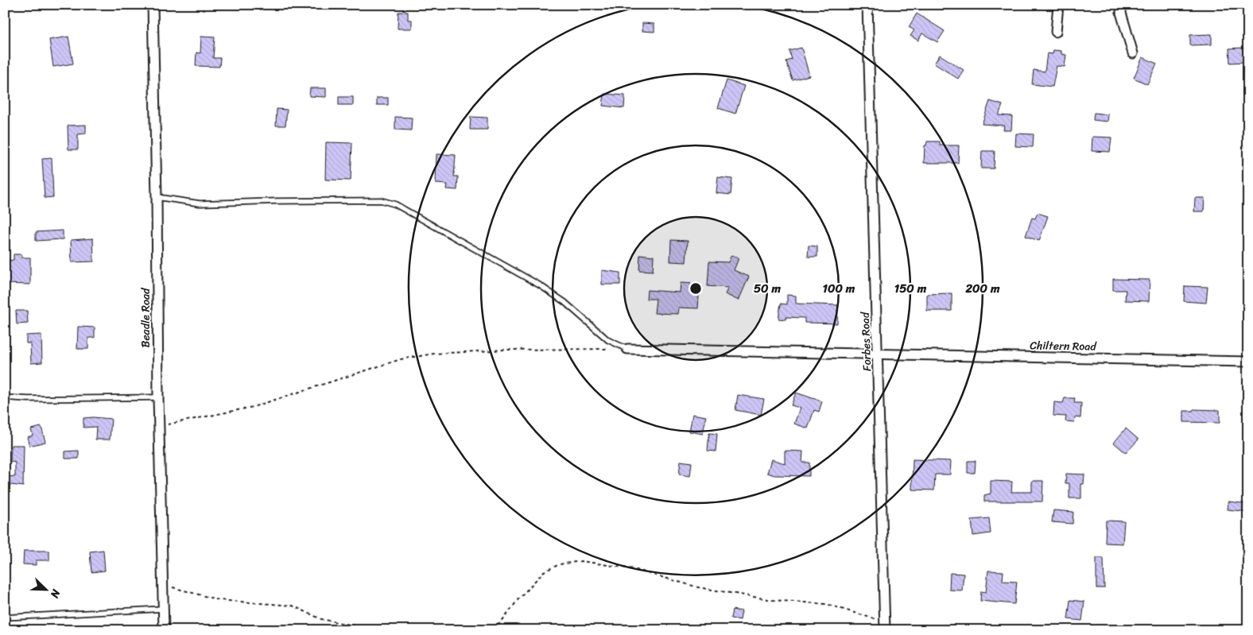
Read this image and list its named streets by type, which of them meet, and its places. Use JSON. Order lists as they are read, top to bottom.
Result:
{
  "streets": {
    "street": ["Beadle Road", "Forbes Road", "Chiltern Road"]
  },
  "crossings": [
    ["Forbes Road", "Chiltern Road"]
  ],
  "north": "bottom right",
  "rings": [
    "50 m",
    "100 m",
    "150 m",
    "200 m"
  ]
}
